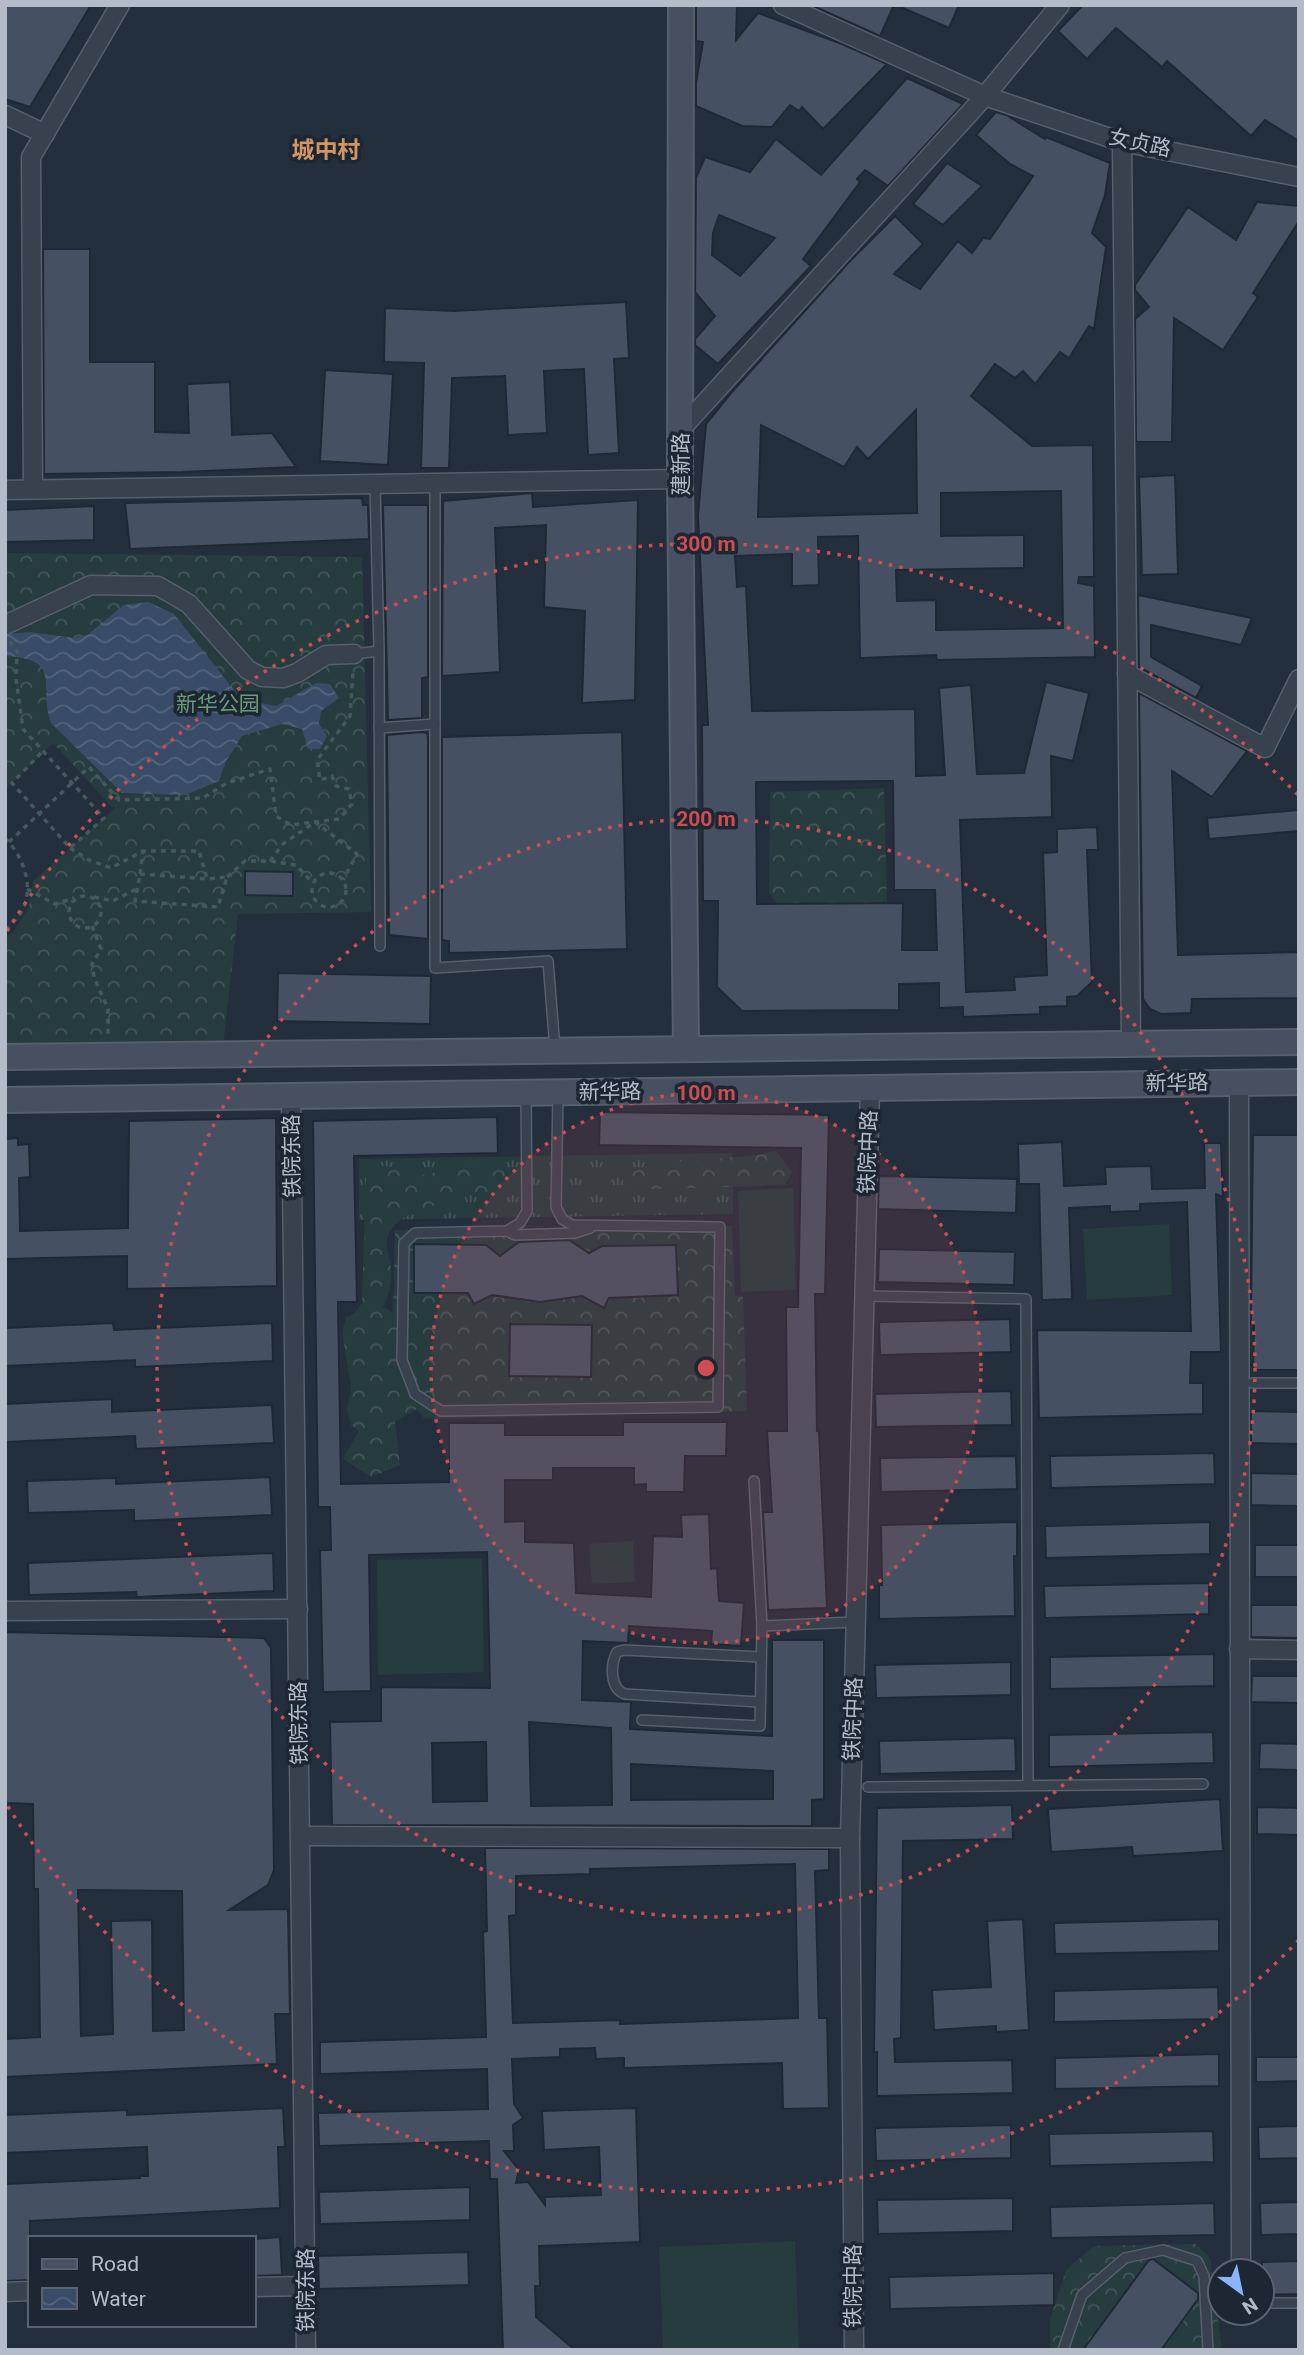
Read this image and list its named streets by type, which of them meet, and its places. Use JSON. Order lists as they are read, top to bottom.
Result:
{
  "streets": {
    "main road": ["建新路", "新华路"],
    "street": ["女贞路", "铁院中路", "铁院东路"]
  },
  "crossings": [
    ["建新路", "新华路"],
    ["新华路", "铁院中路"],
    ["新华路", "铁院东路"]
  ],
  "districts": ["城中村"],
  "parks": ["新华公园"],
  "legend": ["Road", "Water"],
  "north": "bottom right",
  "rings": ["300 m", "200 m", "100 m"]
}
